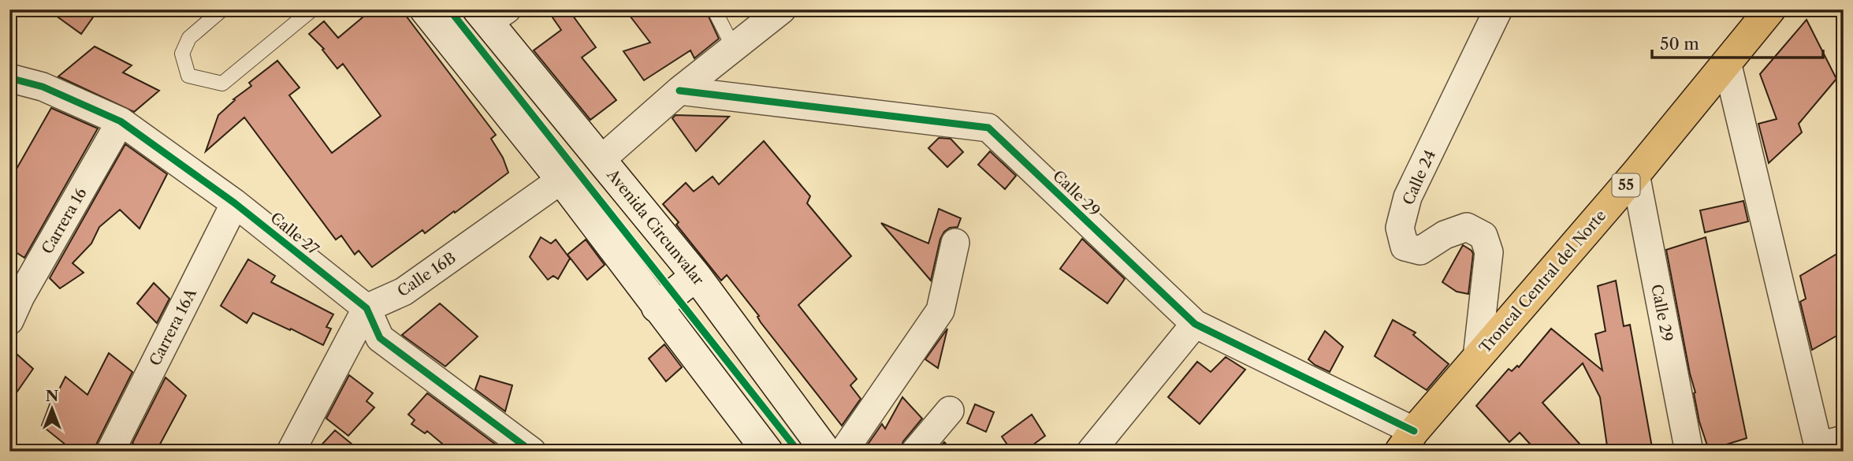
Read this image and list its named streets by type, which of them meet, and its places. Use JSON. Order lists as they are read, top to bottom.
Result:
{
  "streets": {
    "highway": ["55", "Troncal Central del Norte"],
    "main road": ["Avenida Circunvalar"],
    "street": [
      "Calle 24",
      "Calle 29",
      "Carrera 16",
      "Calle 27",
      "Calle 16B",
      "Carrera 16A"
    ]
  },
  "crossings": [
    ["Calle 24", "Troncal Central del Norte"],
    ["Calle 29", "Troncal Central del Norte"],
    ["Carrera 16", "Calle 27"],
    ["Calle 27", "Calle 16B"],
    ["Calle 27", "Carrera 16A"]
  ],
  "scale_bar": "50 m",
  "north": "top"
}
